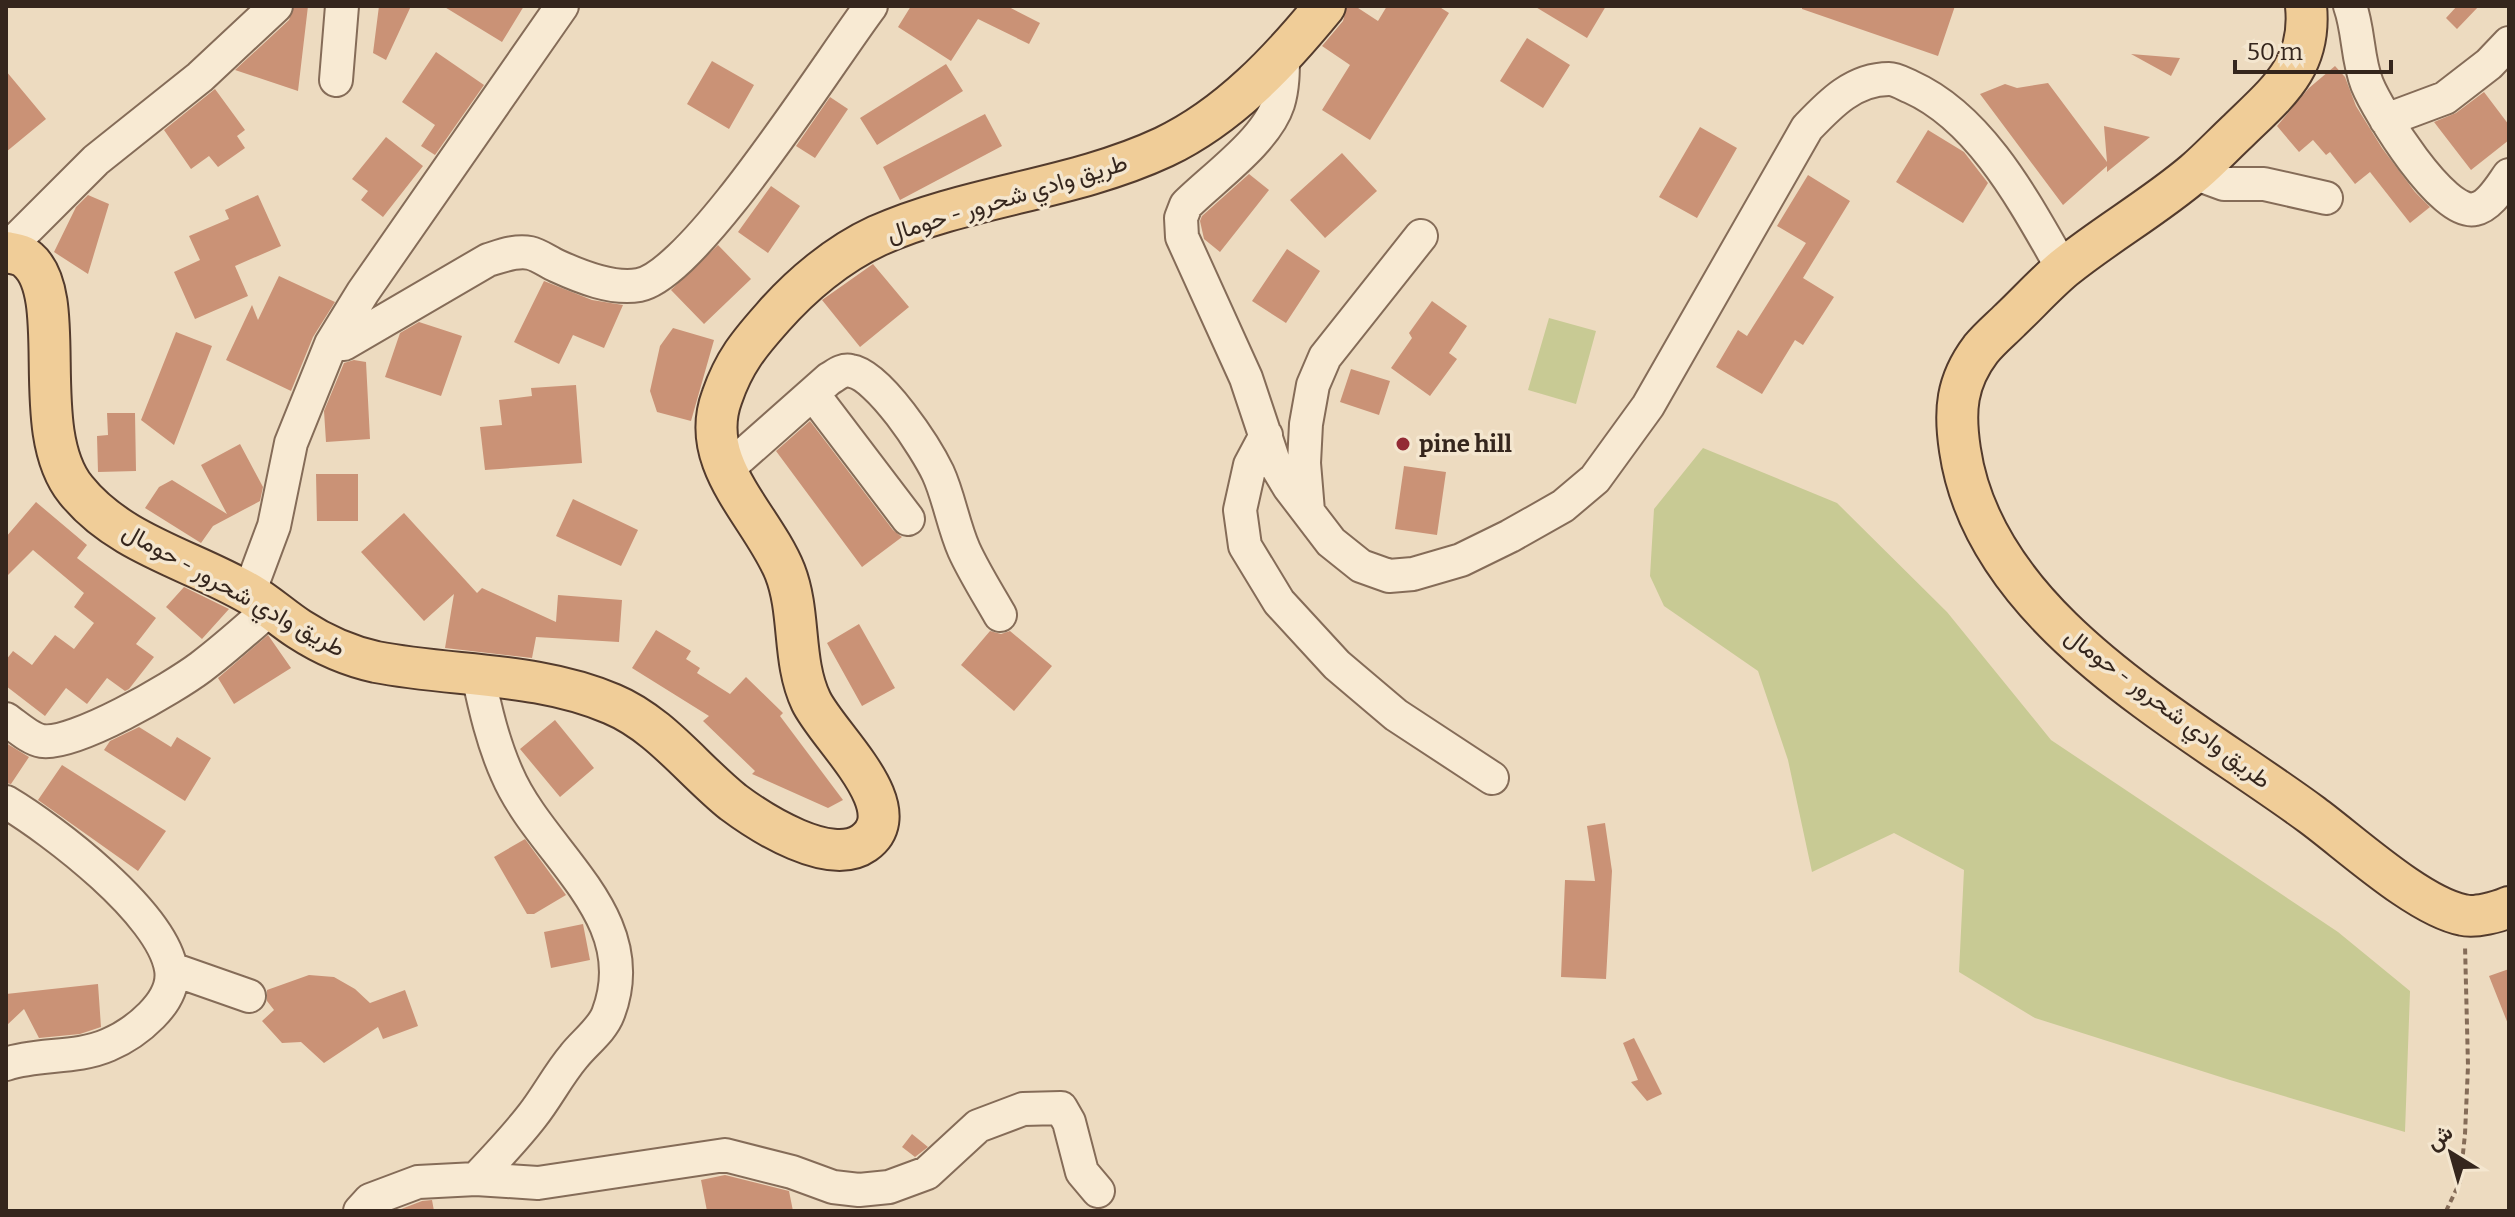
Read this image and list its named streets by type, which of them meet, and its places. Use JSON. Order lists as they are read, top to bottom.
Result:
{
  "streets": {
    "main road": ["طريق وادي شحرور - حومال"]
  },
  "places": ["pine hill"],
  "scale_bar": "50 m",
  "north": "top left"
}
